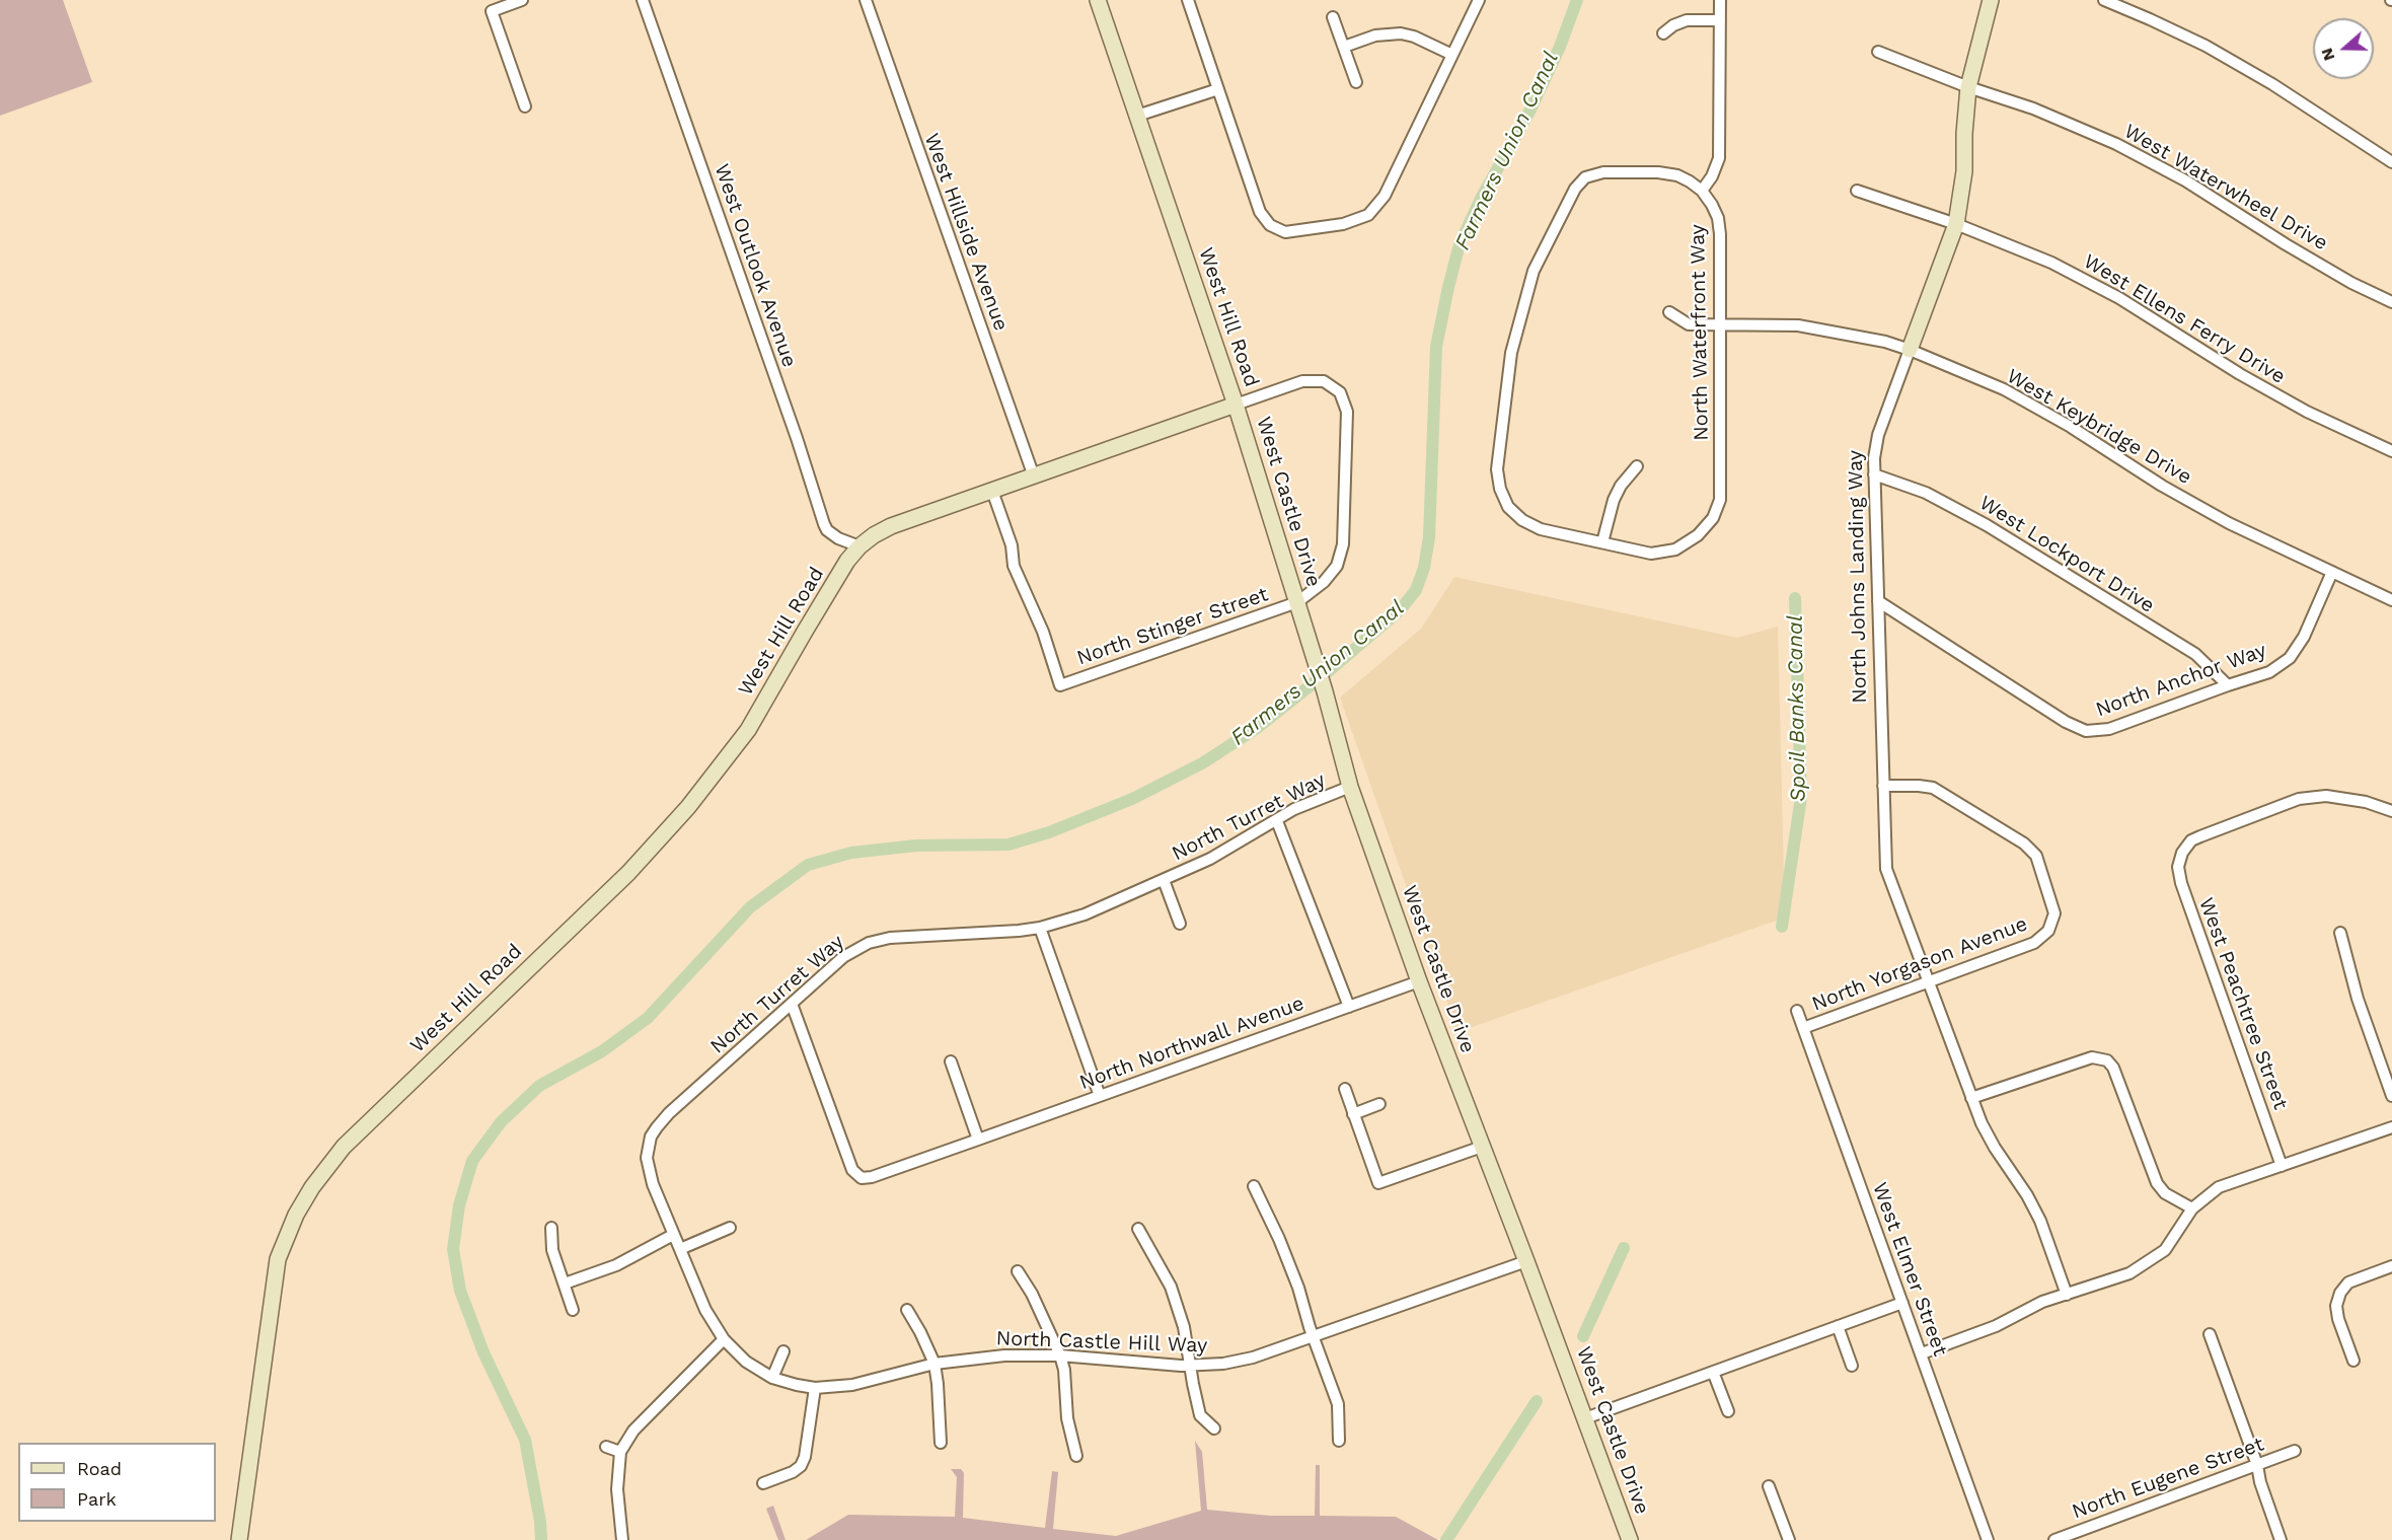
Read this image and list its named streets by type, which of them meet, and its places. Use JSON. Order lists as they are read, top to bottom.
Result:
{
  "streets": {
    "street": [
      "West Waterwheel Drive",
      "West Hillside Avenue",
      "West Outlook Avenue",
      "West Hill Road",
      "West Ellens Ferry Drive",
      "North Waterfront Way",
      "West Keybridge Drive",
      "West Castle Drive",
      "West Lockport Drive",
      "North Johns Landing Way",
      "North Stinger Street",
      "North Anchor Way",
      "North Turret Way",
      "North Yorgason Avenue",
      "West Peachtree Street",
      "North Northwall Avenue",
      "West Elmer Street",
      "North Castle Hill Way",
      "North Eugene Street"
    ]
  },
  "crossings": [
    ["West Waterwheel Drive", "North Johns Landing Way"],
    ["West Hillside Avenue", "West Hill Road"],
    ["West Outlook Avenue", "West Hill Road"],
    ["West Hill Road", "West Castle Drive"],
    ["West Hill Road", "North Stinger Street"],
    ["West Ellens Ferry Drive", "North Johns Landing Way"],
    ["North Waterfront Way", "West Keybridge Drive"],
    ["West Keybridge Drive", "North Johns Landing Way"],
    ["West Keybridge Drive", "North Anchor Way"],
    ["West Castle Drive", "North Stinger Street"],
    ["West Castle Drive", "North Turret Way"],
    ["West Castle Drive", "North Northwall Avenue"],
    ["West Castle Drive", "North Castle Hill Way"],
    ["West Lockport Drive", "North Johns Landing Way"],
    ["West Lockport Drive", "North Anchor Way"],
    ["North Johns Landing Way", "North Anchor Way"],
    ["North Johns Landing Way", "North Yorgason Avenue"],
    ["North Turret Way", "North Northwall Avenue"],
    ["North Turret Way", "North Castle Hill Way"],
    ["North Yorgason Avenue", "West Elmer Street"]
  ],
  "water": ["Farmers Union Canal", "Spoil Banks Canal"],
  "legend": ["Road", "Park"],
  "north": "left"
}
